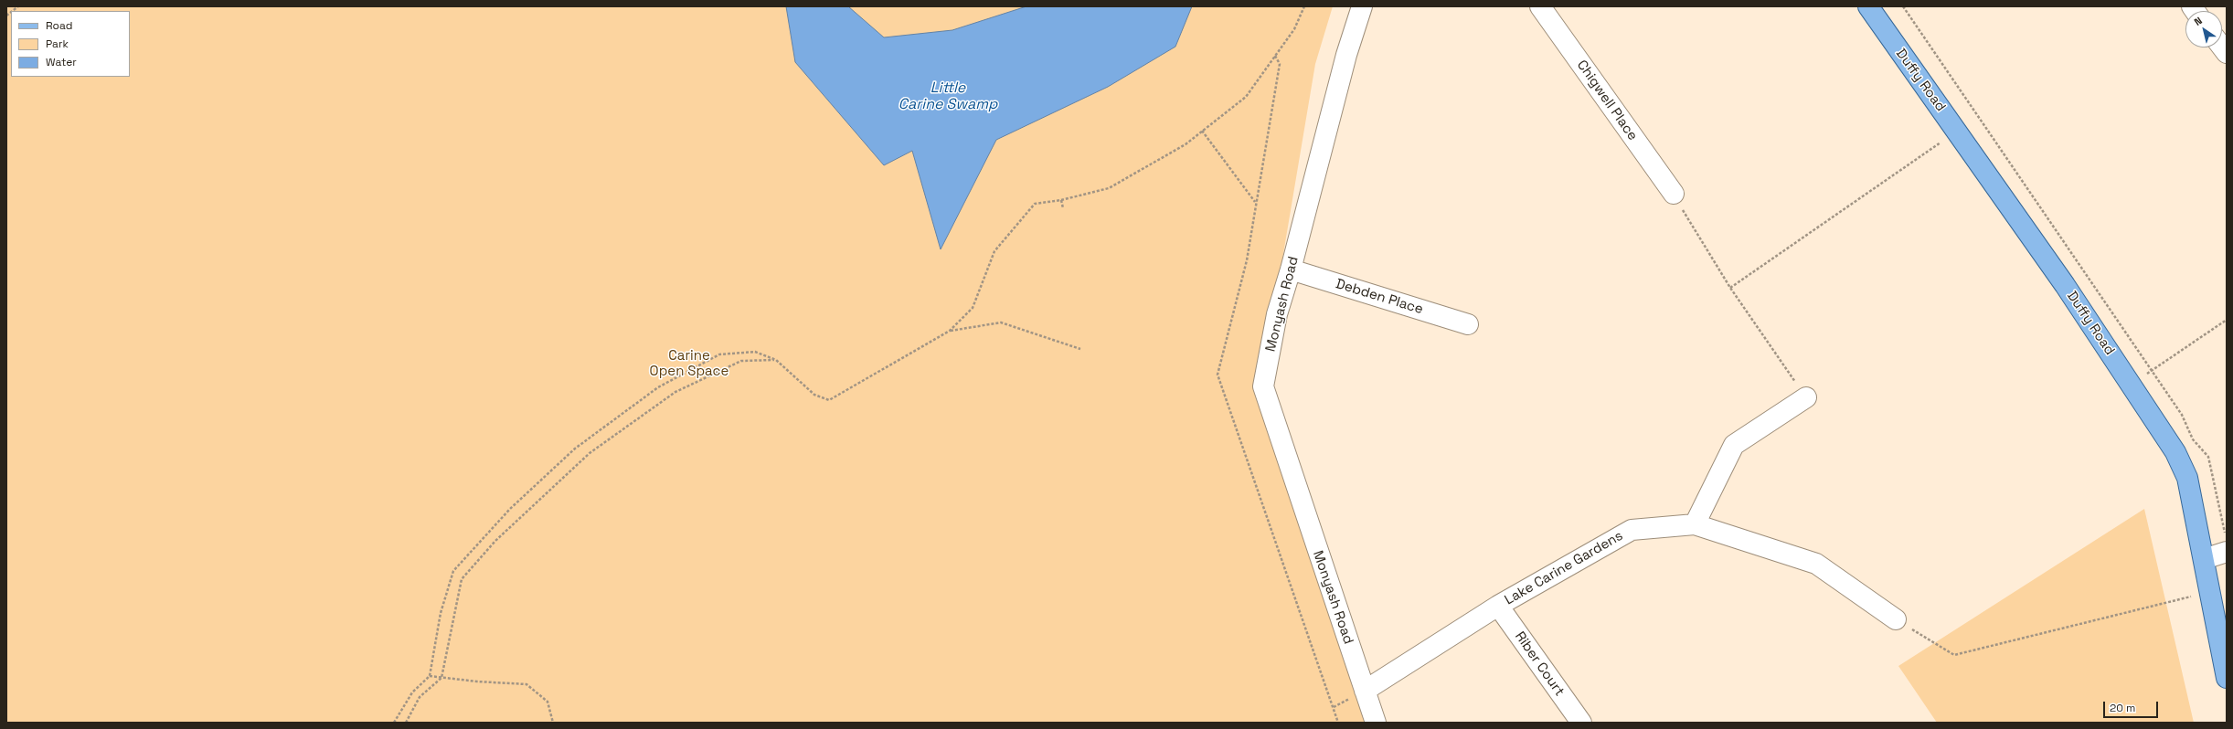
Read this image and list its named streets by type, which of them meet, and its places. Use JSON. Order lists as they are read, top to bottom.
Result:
{
  "streets": {
    "main road": ["Duffy Road"],
    "street": [
      "Chigwell Place",
      "Debden Place",
      "Monyash Road",
      "Lake Carine Gardens",
      "Riber Court"
    ]
  },
  "crossings": [
    ["Debden Place", "Monyash Road"],
    ["Monyash Road", "Lake Carine Gardens"],
    ["Lake Carine Gardens", "Riber Court"]
  ],
  "water": ["Little Carine Swamp"],
  "parks": ["Carine Open Space"],
  "legend": ["Road", "Park", "Water"],
  "scale_bar": "20 m",
  "north": "top left"
}
